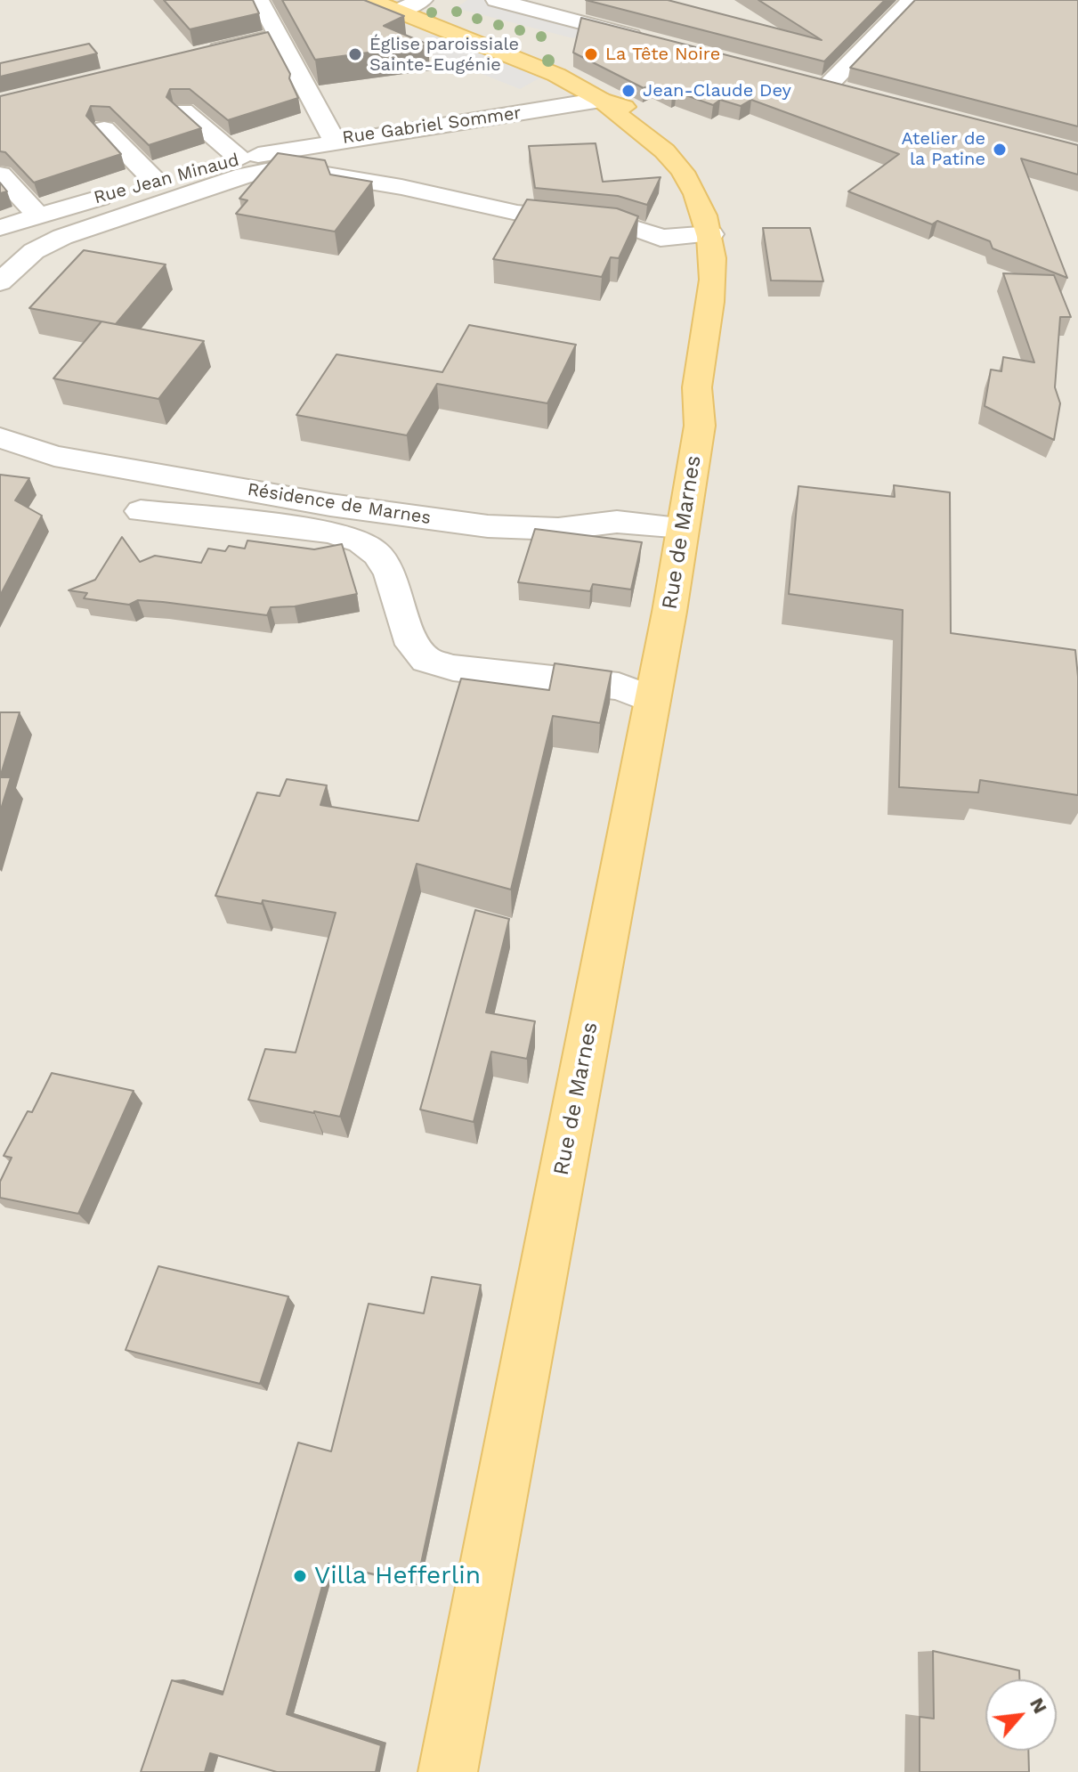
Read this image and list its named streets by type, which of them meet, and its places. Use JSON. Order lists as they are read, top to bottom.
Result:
{
  "streets": {
    "main road": ["Rue de Marnes"],
    "street": ["Rue Gabriel Sommer", "Rue Jean Minaud", "Résidence de Marnes"]
  },
  "crossings": [
    ["Rue Gabriel Sommer", "Rue Jean Minaud"],
    ["Résidence de Marnes", "Rue de Marnes"]
  ],
  "places": [
    "Église paroissiale Sainte-Eugénie",
    "La Tête Noire",
    "Jean-Claude Dey",
    "Atelier de la Patine",
    "Villa Hefferlin"
  ],
  "north": "top right"
}
